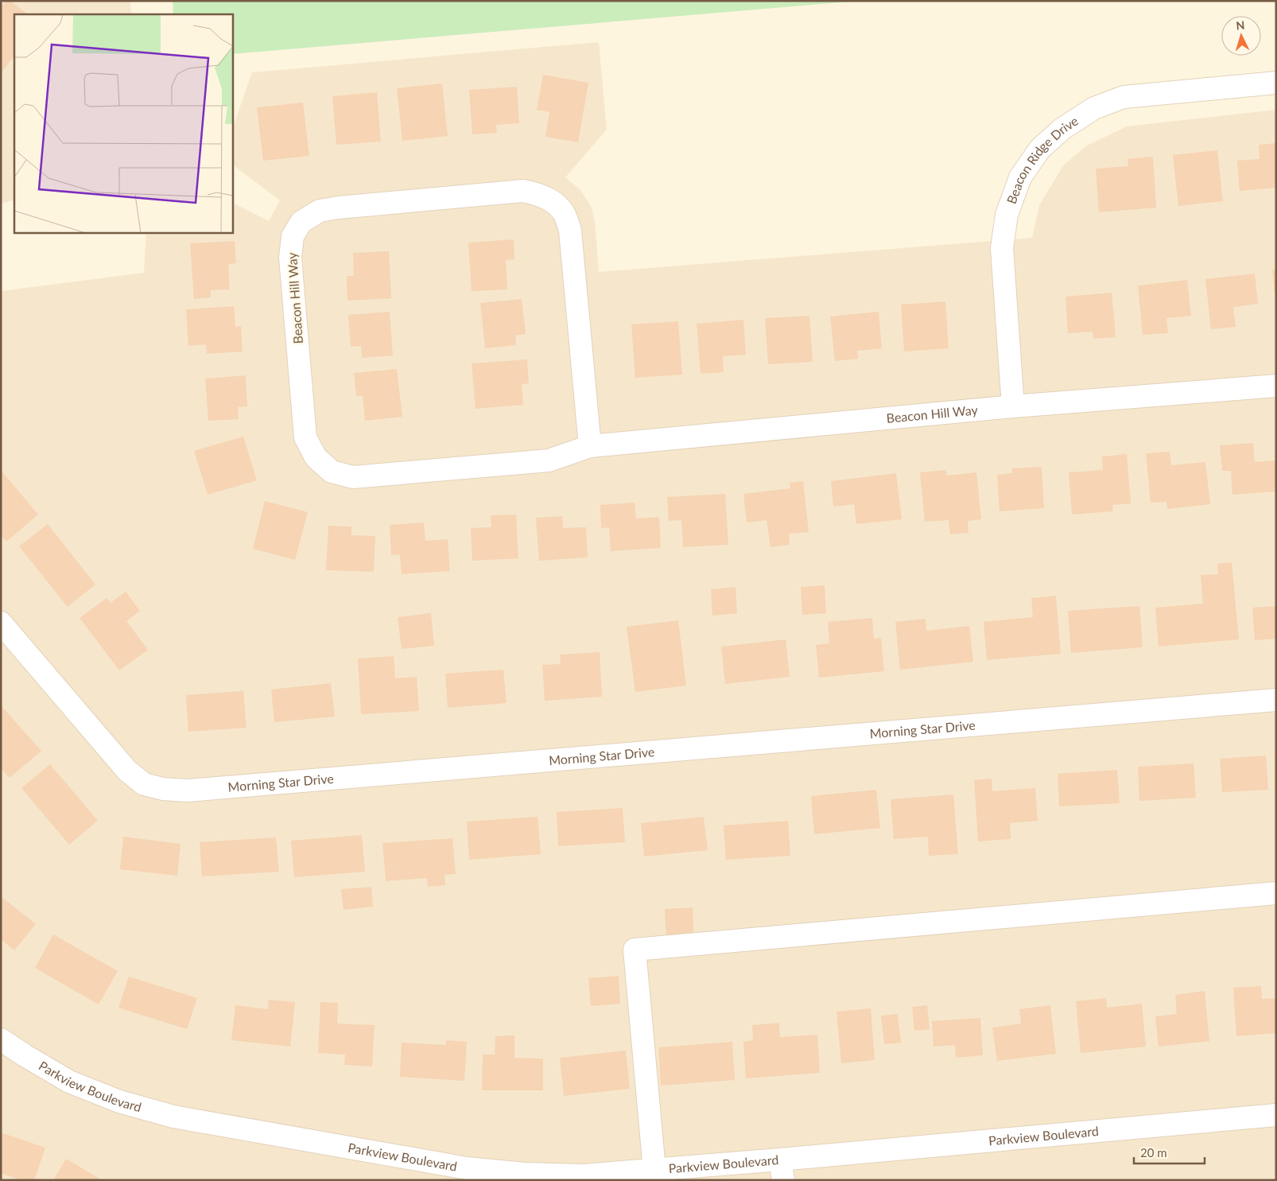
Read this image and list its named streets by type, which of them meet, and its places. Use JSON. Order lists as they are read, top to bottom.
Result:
{
  "streets": {
    "street": [
      "Beacon Ridge Drive",
      "Beacon Hill Way",
      "Morning Star Drive",
      "Parkview Boulevard"
    ]
  },
  "crossings": [
    ["Beacon Ridge Drive", "Beacon Hill Way"]
  ],
  "scale_bar": "20 m",
  "north": "top"
}
